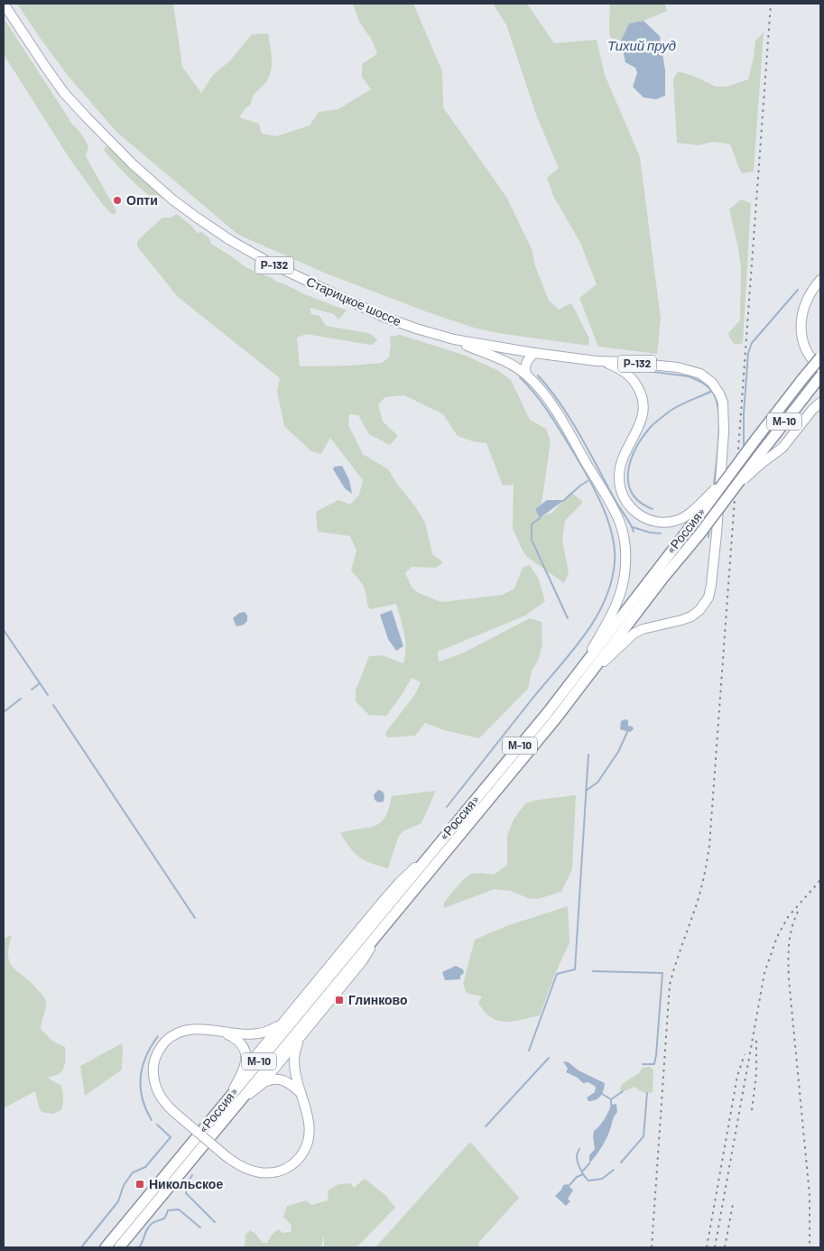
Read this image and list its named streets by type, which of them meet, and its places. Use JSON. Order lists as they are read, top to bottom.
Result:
{
  "streets": {
    "highway": ["М-10", "«Россия»"],
    "main road": ["Р-132", "Старицкое шоссе"]
  },
  "crossings": [
    ["Старицкое шоссе", "«Россия»"]
  ],
  "water": ["Тихий пруд"],
  "places": {
    "other": ["Опти"],
    "transit": ["Глинково", "Никольское"]
  }
}
